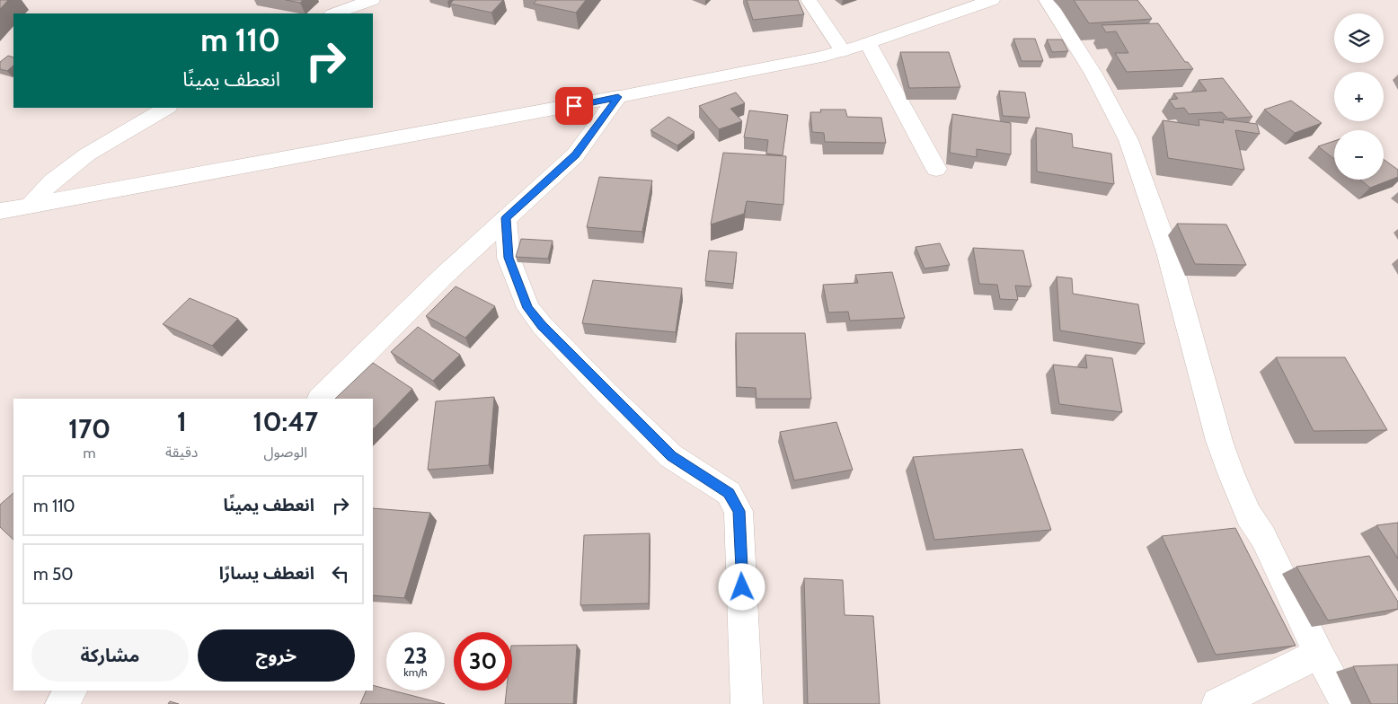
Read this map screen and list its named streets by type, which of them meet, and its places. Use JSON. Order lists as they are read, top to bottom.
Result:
{
  "page": {
    "map_buttons": ["+", "−"],
    "turn": ["110 m", "انعطف يمينًا"],
    "eta": [
      "10:47",
      "الوصول",
      "1",
      "دقيقة",
      "170",
      "m"
    ],
    "list": [
      {
        "name": "انعطف يمينًا",
        "value": "110 m"
      },
      {
        "name": "انعطف يسارًا",
        "value": "50 m"
      }
    ],
    "buttons": ["خروج", "مشاركة"],
    "speed": "23 km/h",
    "limit": "30"
  }
}
